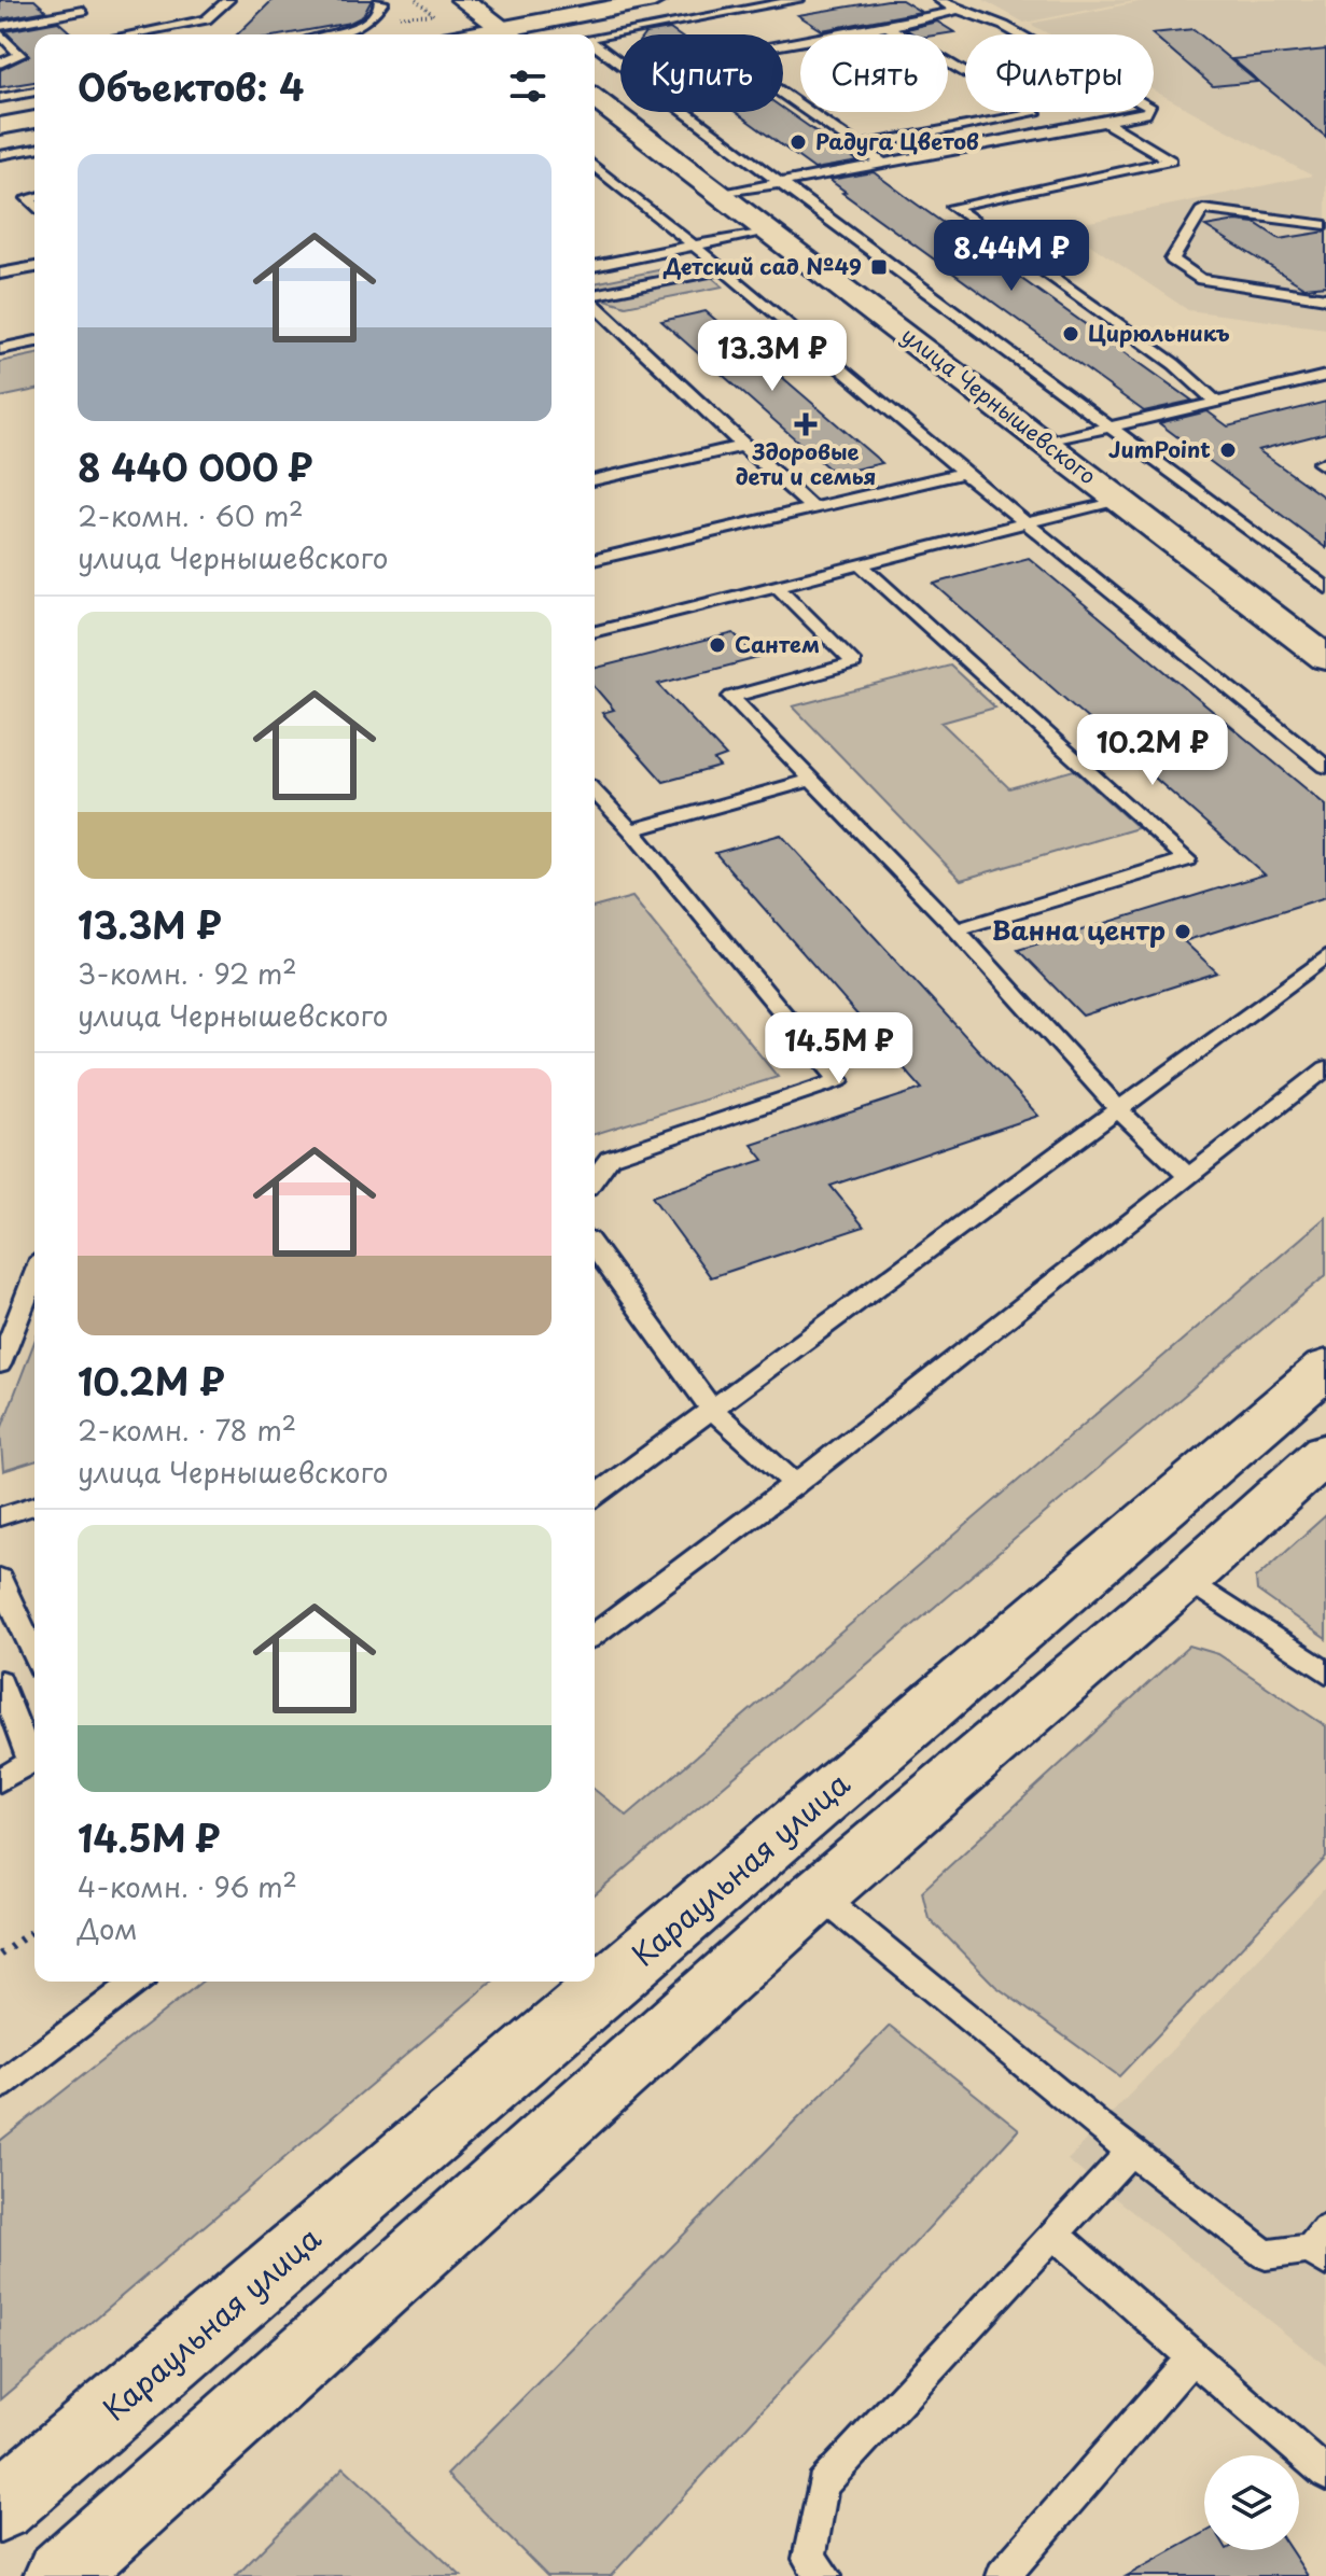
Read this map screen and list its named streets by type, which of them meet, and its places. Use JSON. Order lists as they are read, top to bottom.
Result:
{
  "streets": {
    "main road": ["улица Чернышевского", "Караульная улица"]
  },
  "places": {
    "other": [
      "Радуга Цветов",
      "Цирюльникъ",
      "JumPoint",
      "Сантем",
      "Ванна центр"
    ],
    "transit": ["Детский сад №49"],
    "health": ["Здоровые дети и семья"]
  },
  "page": {
    "chip": ["Купить", "Снять", "Фильтры"],
    "heading": "Объектов: 4",
    "list": [
      {
        "name": "8 440 000 ₽",
        "note": "2-комн. · 60 m² · улица Чернышевского"
      },
      {
        "name": "13.3M ₽",
        "note": "3-комн. · 92 m² · улица Чернышевского"
      },
      {
        "name": "10.2M ₽",
        "note": "2-комн. · 78 m² · улица Чернышевского"
      },
      {
        "name": "14.5M ₽",
        "note": "4-комн. · 96 m² · Дом"
      }
    ],
    "price": [
      "8.44M ₽",
      "13.3M ₽",
      "10.2M ₽",
      "14.5M ₽"
    ]
  }
}
